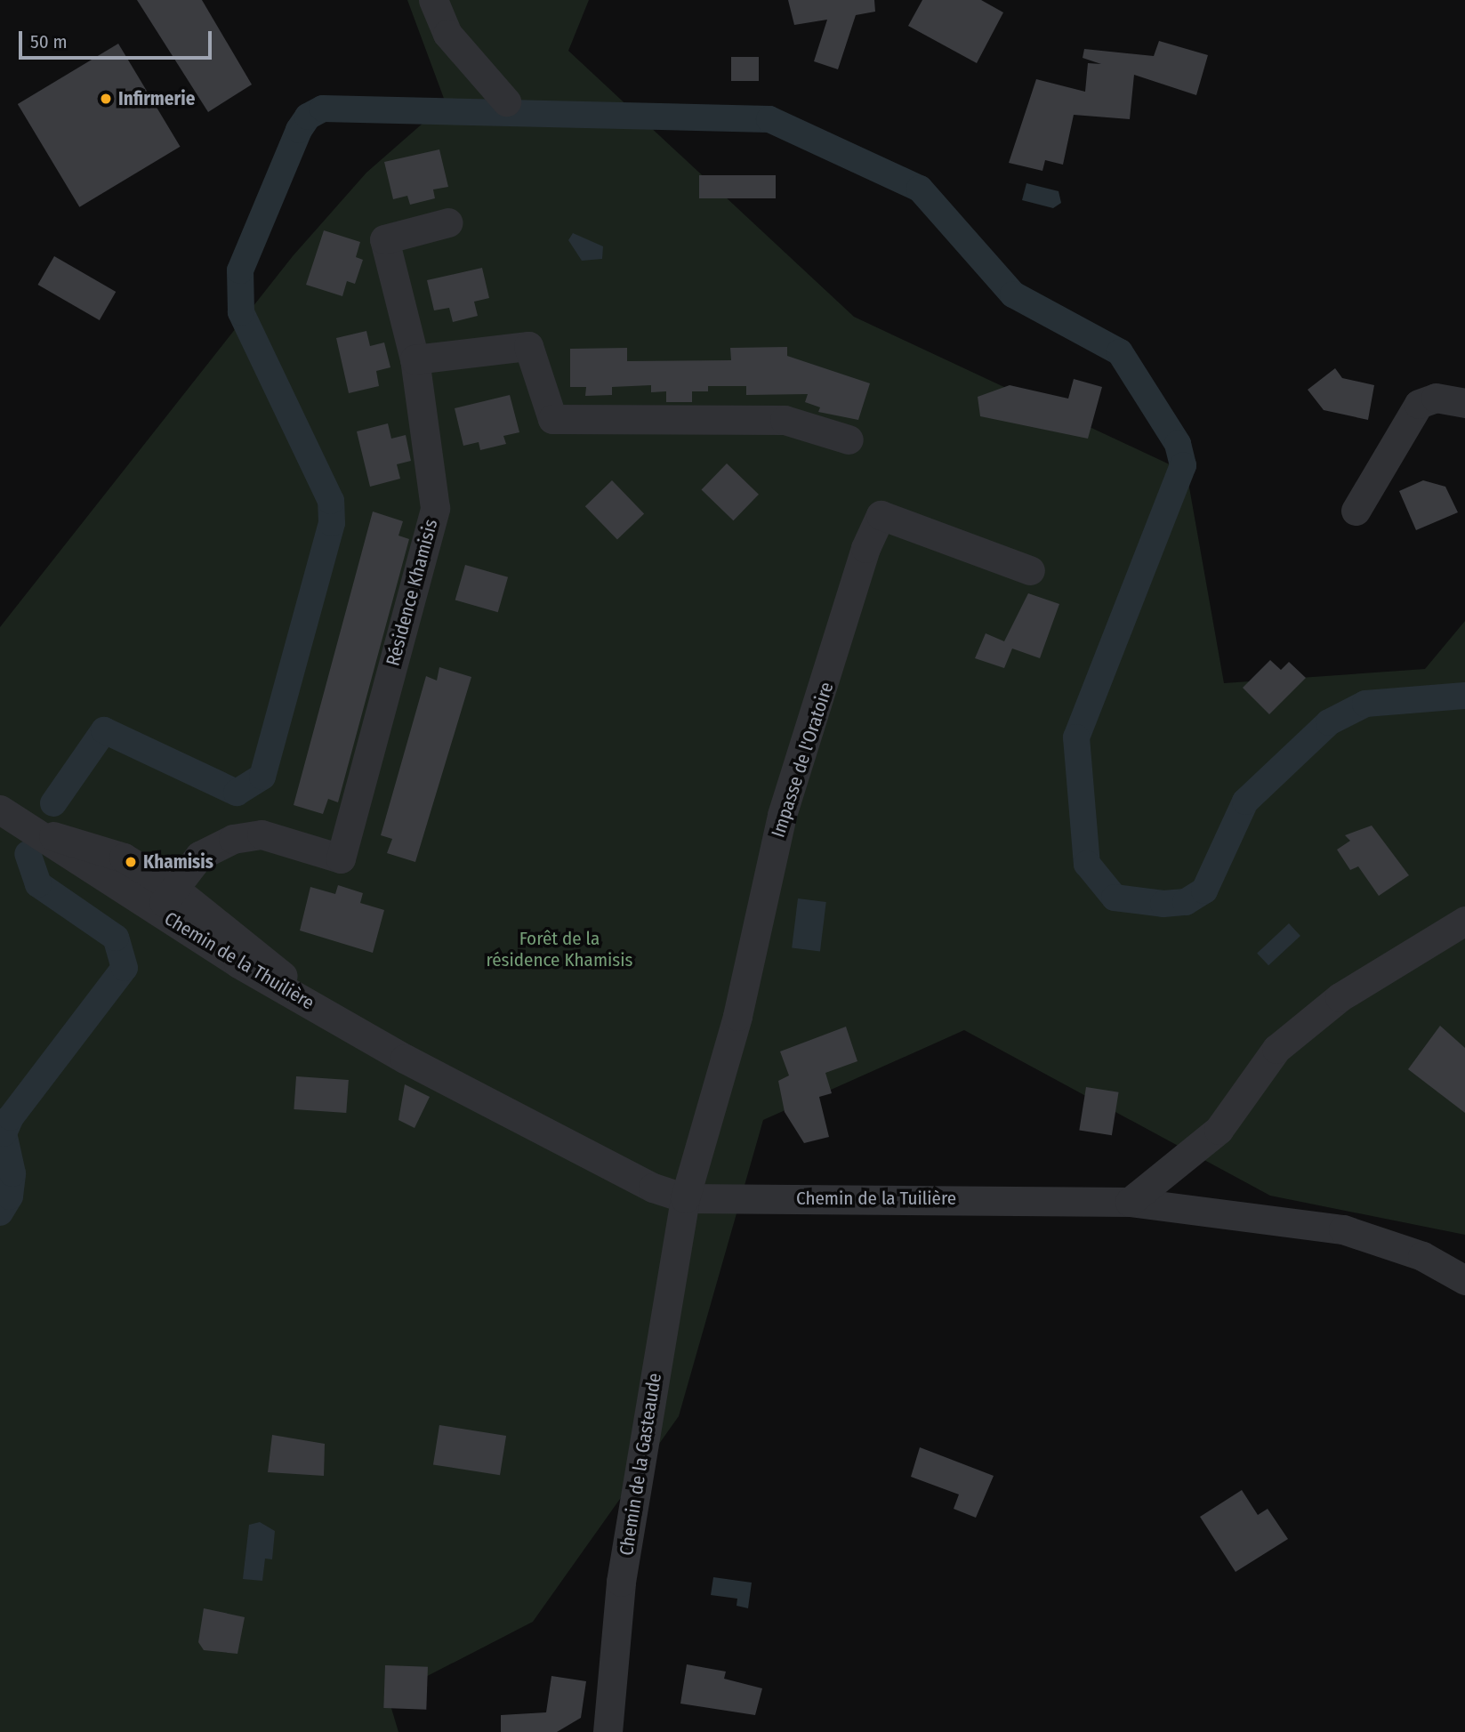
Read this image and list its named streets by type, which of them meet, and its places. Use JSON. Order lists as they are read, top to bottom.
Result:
{
  "streets": {
    "street": [
      "Résidence Khamisis",
      "Impasse de l'Oratoire",
      "Chemin de la Thuilière",
      "Chemin de la Tuilière",
      "Chemin de la Gasteaude"
    ]
  },
  "crossings": [
    ["Résidence Khamisis", "Chemin de la Thuilière"],
    ["Impasse de l'Oratoire", "Chemin de la Tuilière"],
    ["Impasse de l'Oratoire", "Chemin de la Gasteaude"],
    ["Chemin de la Thuilière", "Chemin de la Tuilière"],
    ["Chemin de la Tuilière", "Chemin de la Gasteaude"]
  ],
  "parks": ["Forêt de la résidence Khamisis"],
  "places": ["Infirmerie", "Khamisis"],
  "scale_bar": "50 m"
}
